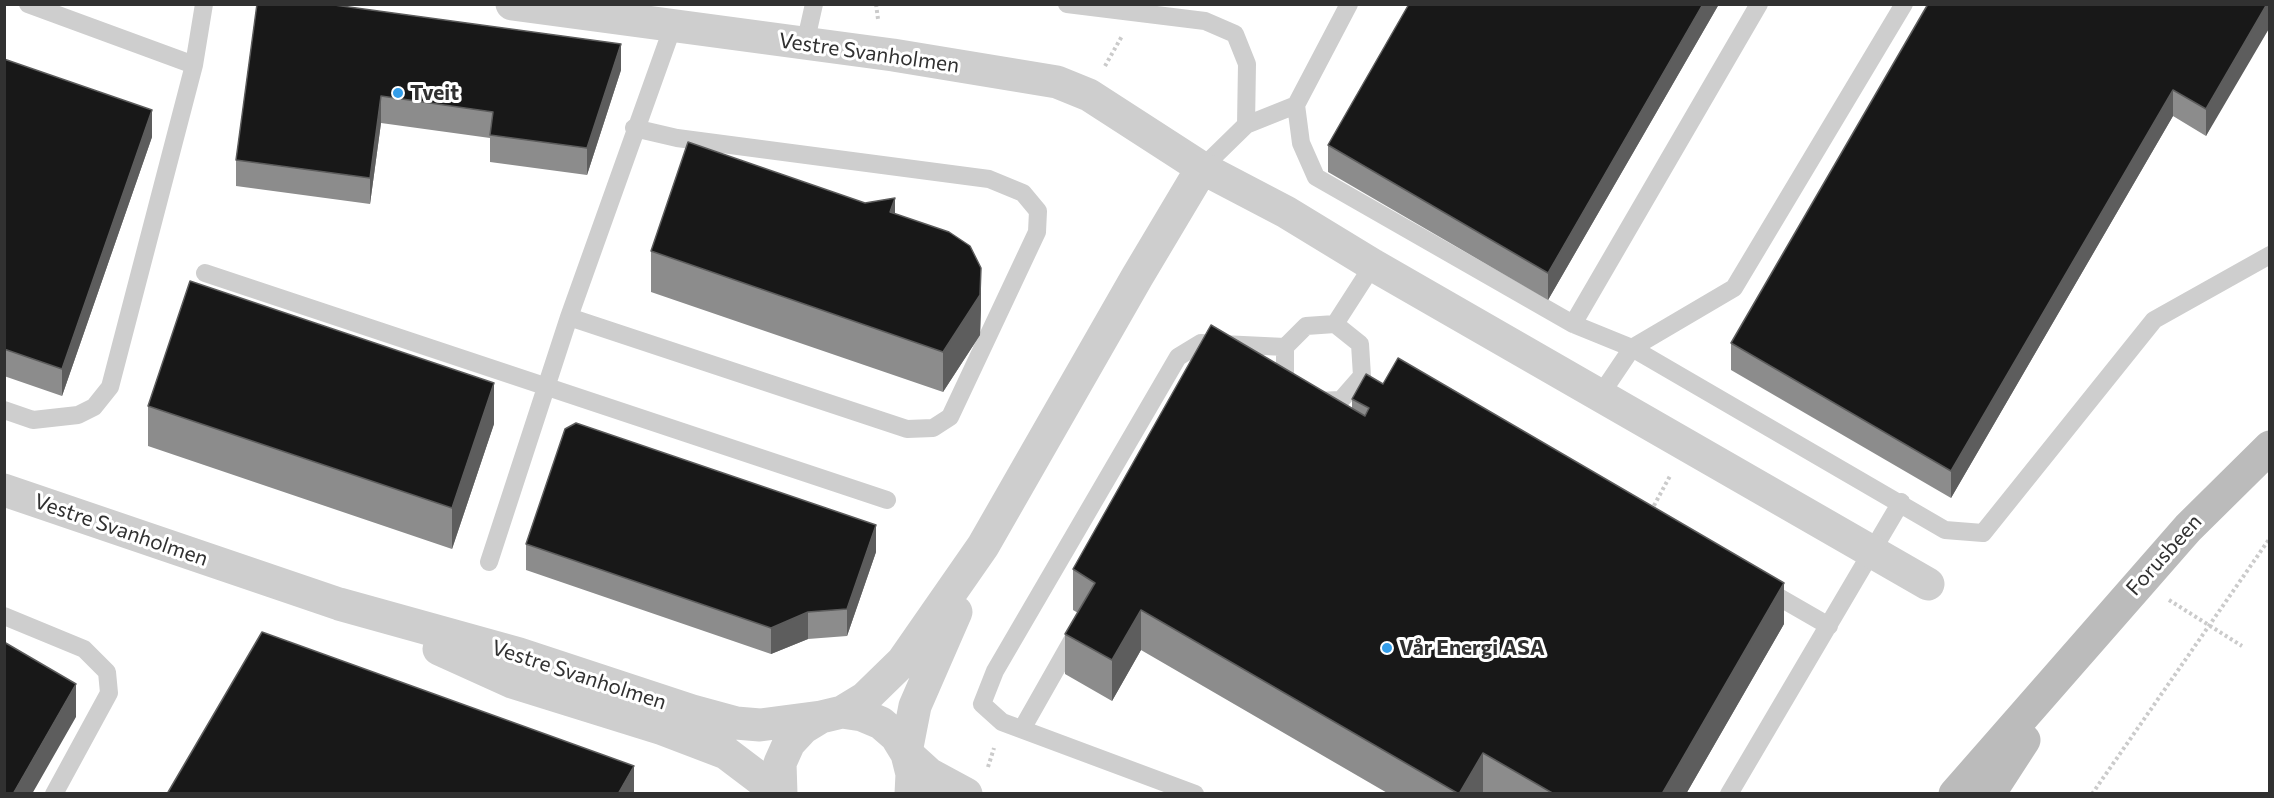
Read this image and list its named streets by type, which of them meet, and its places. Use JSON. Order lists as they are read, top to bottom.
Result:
{
  "streets": {
    "main road": ["Forusbeen"],
    "street": ["Vestre Svanholmen"]
  },
  "places": ["Tveit", "Vår Energi ASA"]
}
